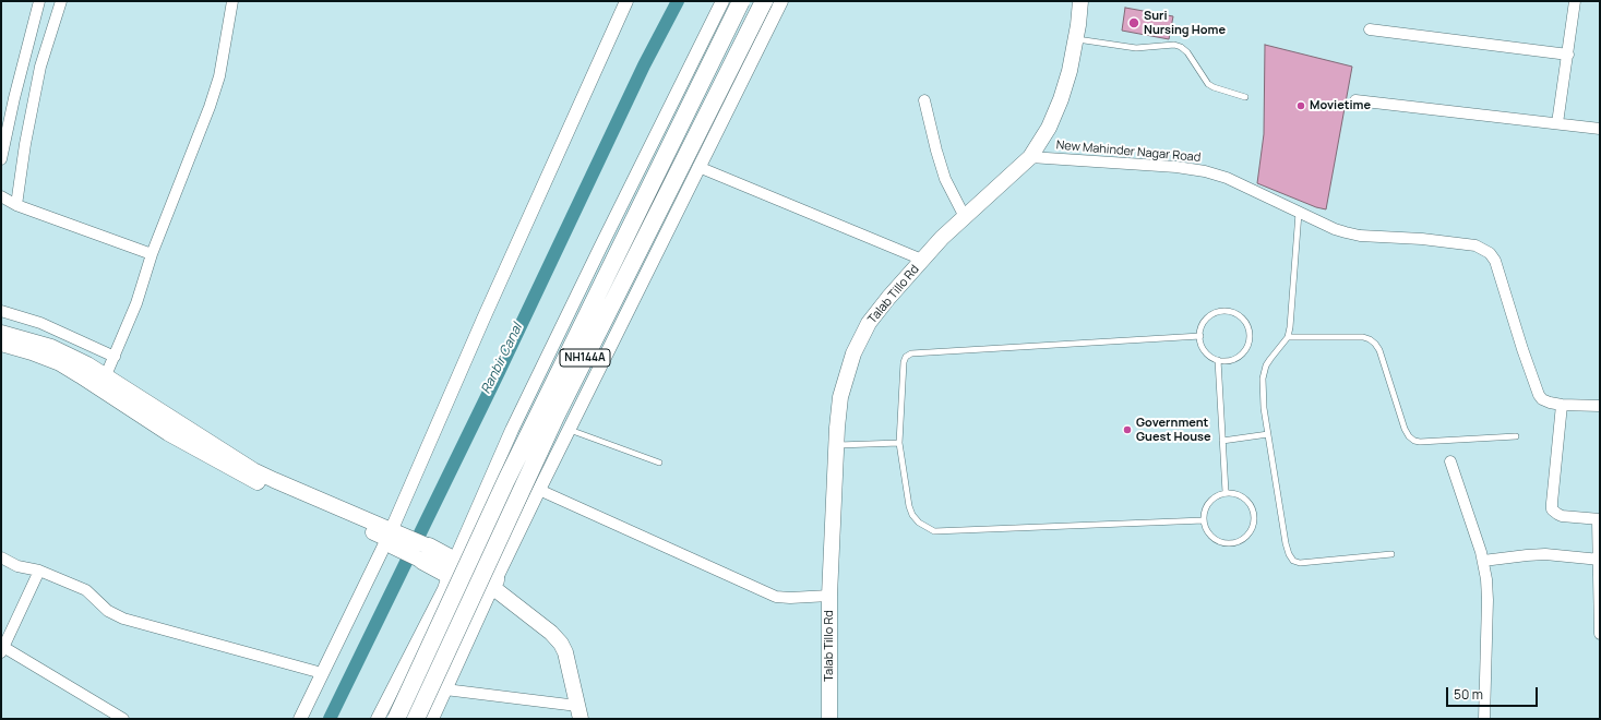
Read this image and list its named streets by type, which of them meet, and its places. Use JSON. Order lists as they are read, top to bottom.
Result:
{
  "streets": {
    "highway": ["NH144A"],
    "main road": ["Talab Tillo Rd"],
    "street": ["New Mahinder Nagar Road"]
  },
  "crossings": [
    ["New Mahinder Nagar Road", "Talab Tillo Rd"]
  ],
  "water": ["Ranbir Canal"],
  "places": ["Suri Nursing Home", "Movietime", "Government Guest House"],
  "scale_bar": "50 m"
}
